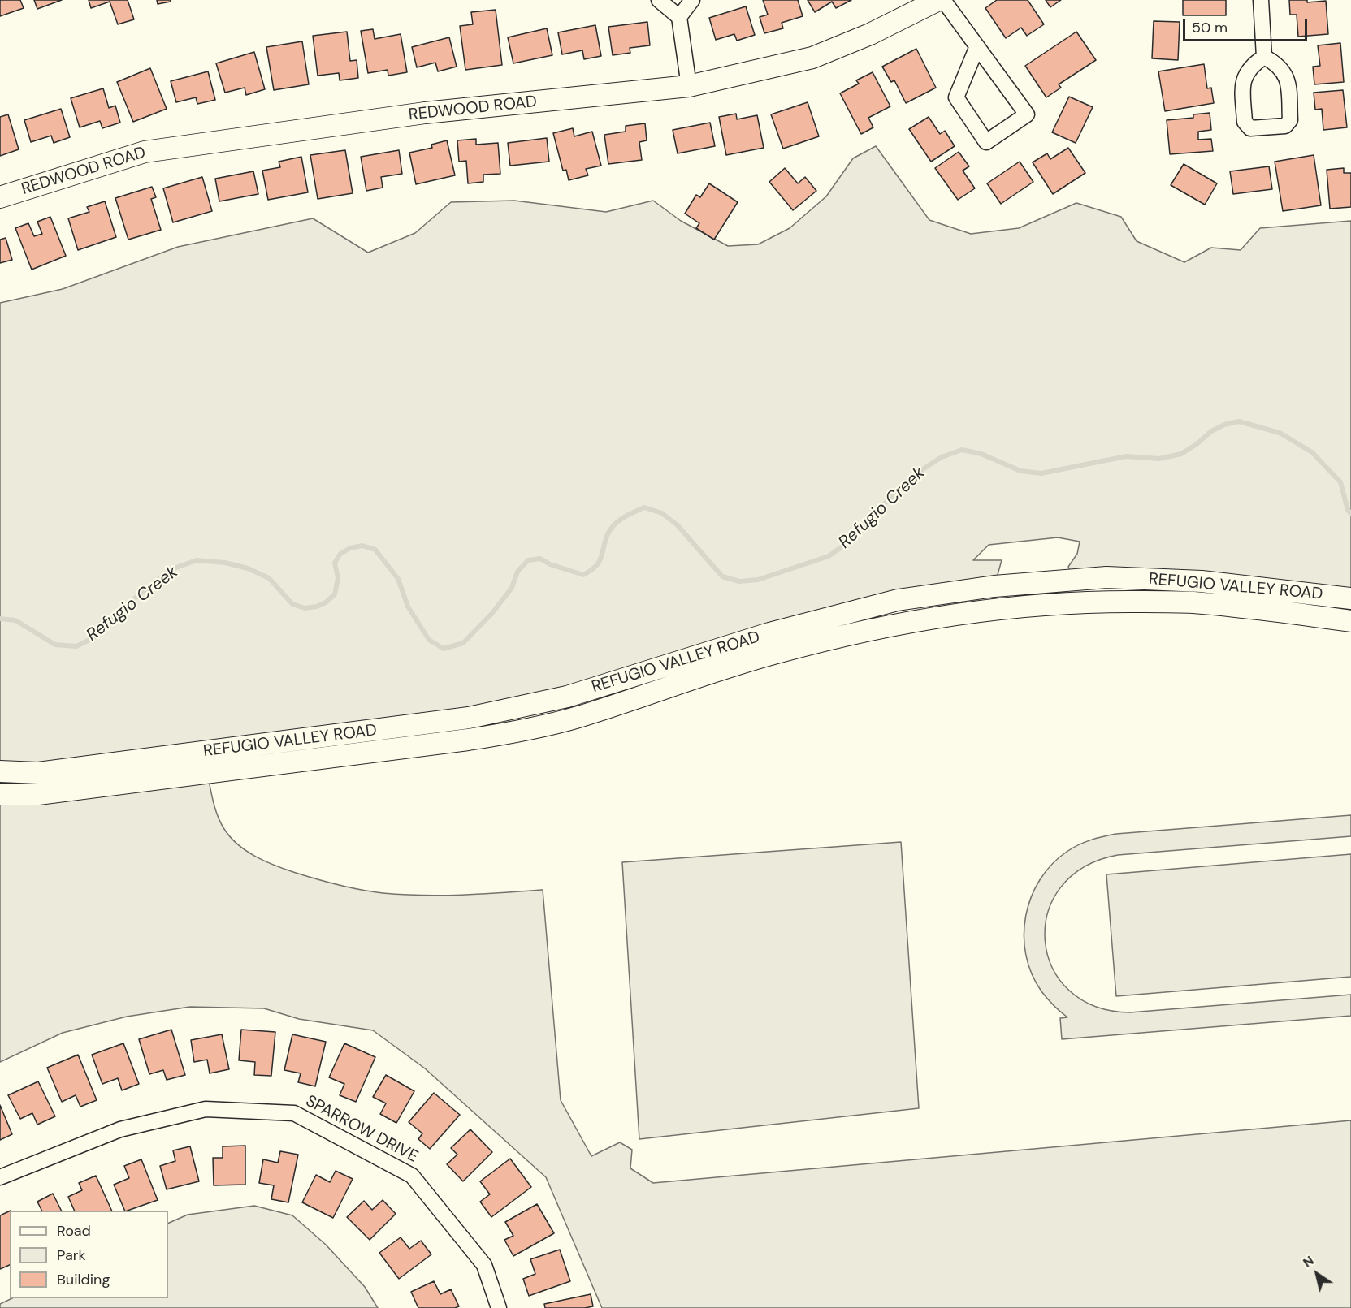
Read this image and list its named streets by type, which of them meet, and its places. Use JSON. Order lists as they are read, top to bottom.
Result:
{
  "streets": {
    "street": ["REDWOOD ROAD", "REFUGIO VALLEY ROAD", "SPARROW DRIVE"]
  },
  "water": ["Refugio Creek"],
  "legend": ["Road", "Park", "Building"],
  "scale_bar": "50 m",
  "north": "top left"
}
